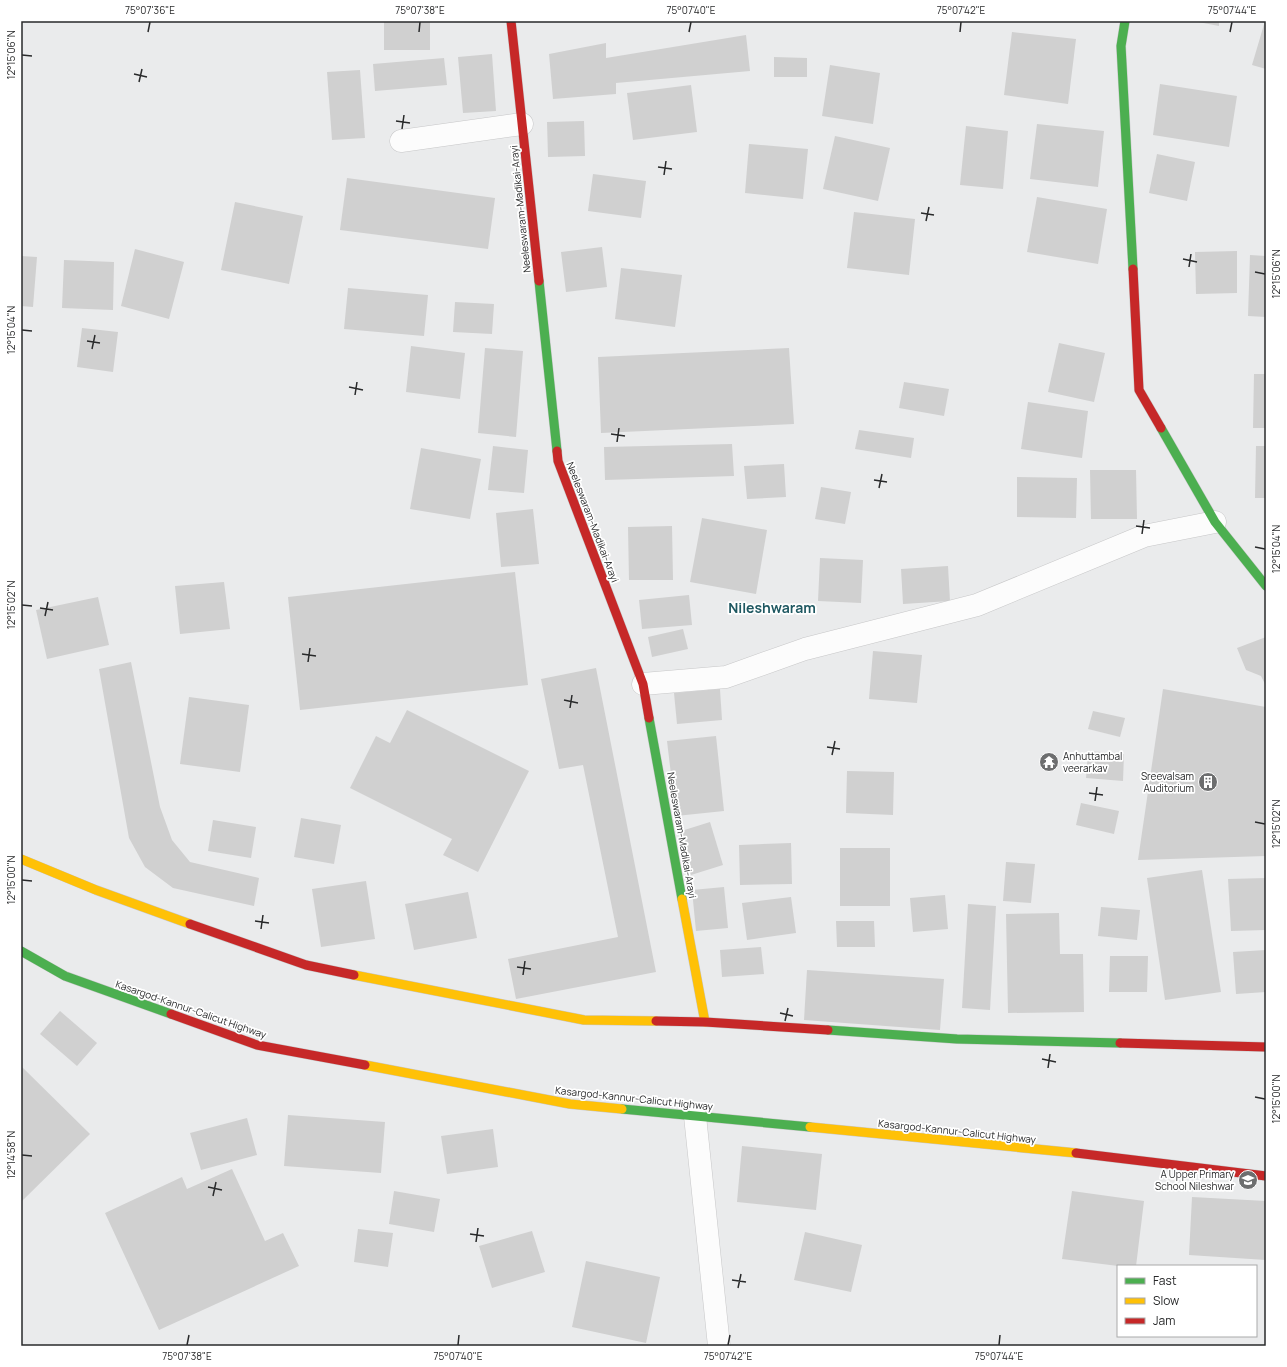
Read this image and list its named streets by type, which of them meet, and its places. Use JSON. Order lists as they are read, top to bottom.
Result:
{
  "streets": {
    "main road": ["Neeleswaram-Madikai-Arayi", "Kasargod-Kannur-Calicut Highway"]
  },
  "districts": ["Nileshwaram"],
  "places": {
    "temple": ["Anhuttambal veerarkav"],
    "building": ["Sreevalsam Auditorium"],
    "school or university": ["A Upper Primary School Nileshwar"]
  },
  "legend": ["Fast", "Slow", "Jam"],
  "coordinates": [
    "75°07'36\"E",
    "75°07'38\"E",
    "75°07'40\"E",
    "75°07'42\"E",
    "75°07'44\"E",
    "12°15'06\"N",
    "12°15'04\"N",
    "12°15'02\"N",
    "12°15'00\"N",
    "12°14'58\"N"
  ]
}
